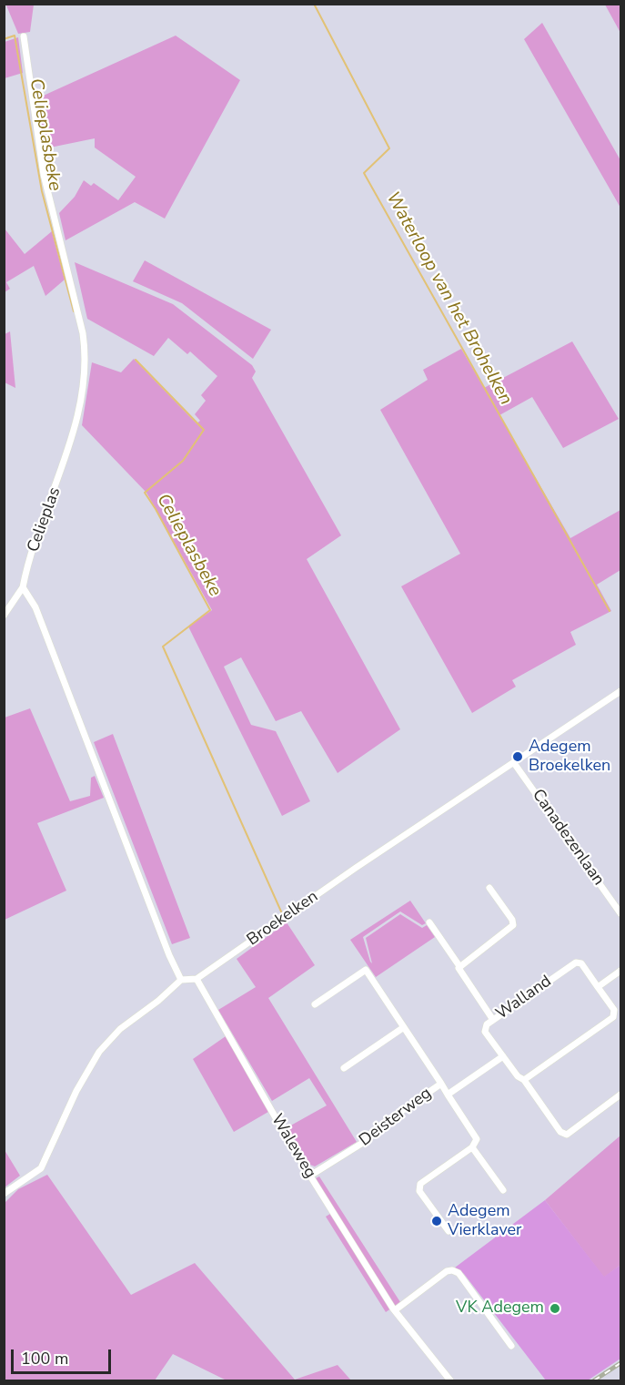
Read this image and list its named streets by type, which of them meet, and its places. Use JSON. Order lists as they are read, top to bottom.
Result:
{
  "streets": {
    "street": [
      "Celieplas",
      "Canadezenlaan",
      "Broekelken",
      "Walland",
      "Deisterweg",
      "Waleweg"
    ]
  },
  "crossings": [
    ["Canadezenlaan", "Broekelken"],
    ["Broekelken", "Waleweg"],
    ["Walland", "Deisterweg"],
    ["Deisterweg", "Waleweg"]
  ],
  "water": ["Celieplasbeke", "Waterloop van het Brohelken"],
  "places": ["Adegem Broekelken", "Adegem Vierklaver", "VK Adegem"],
  "scale_bar": "100 m"
}
